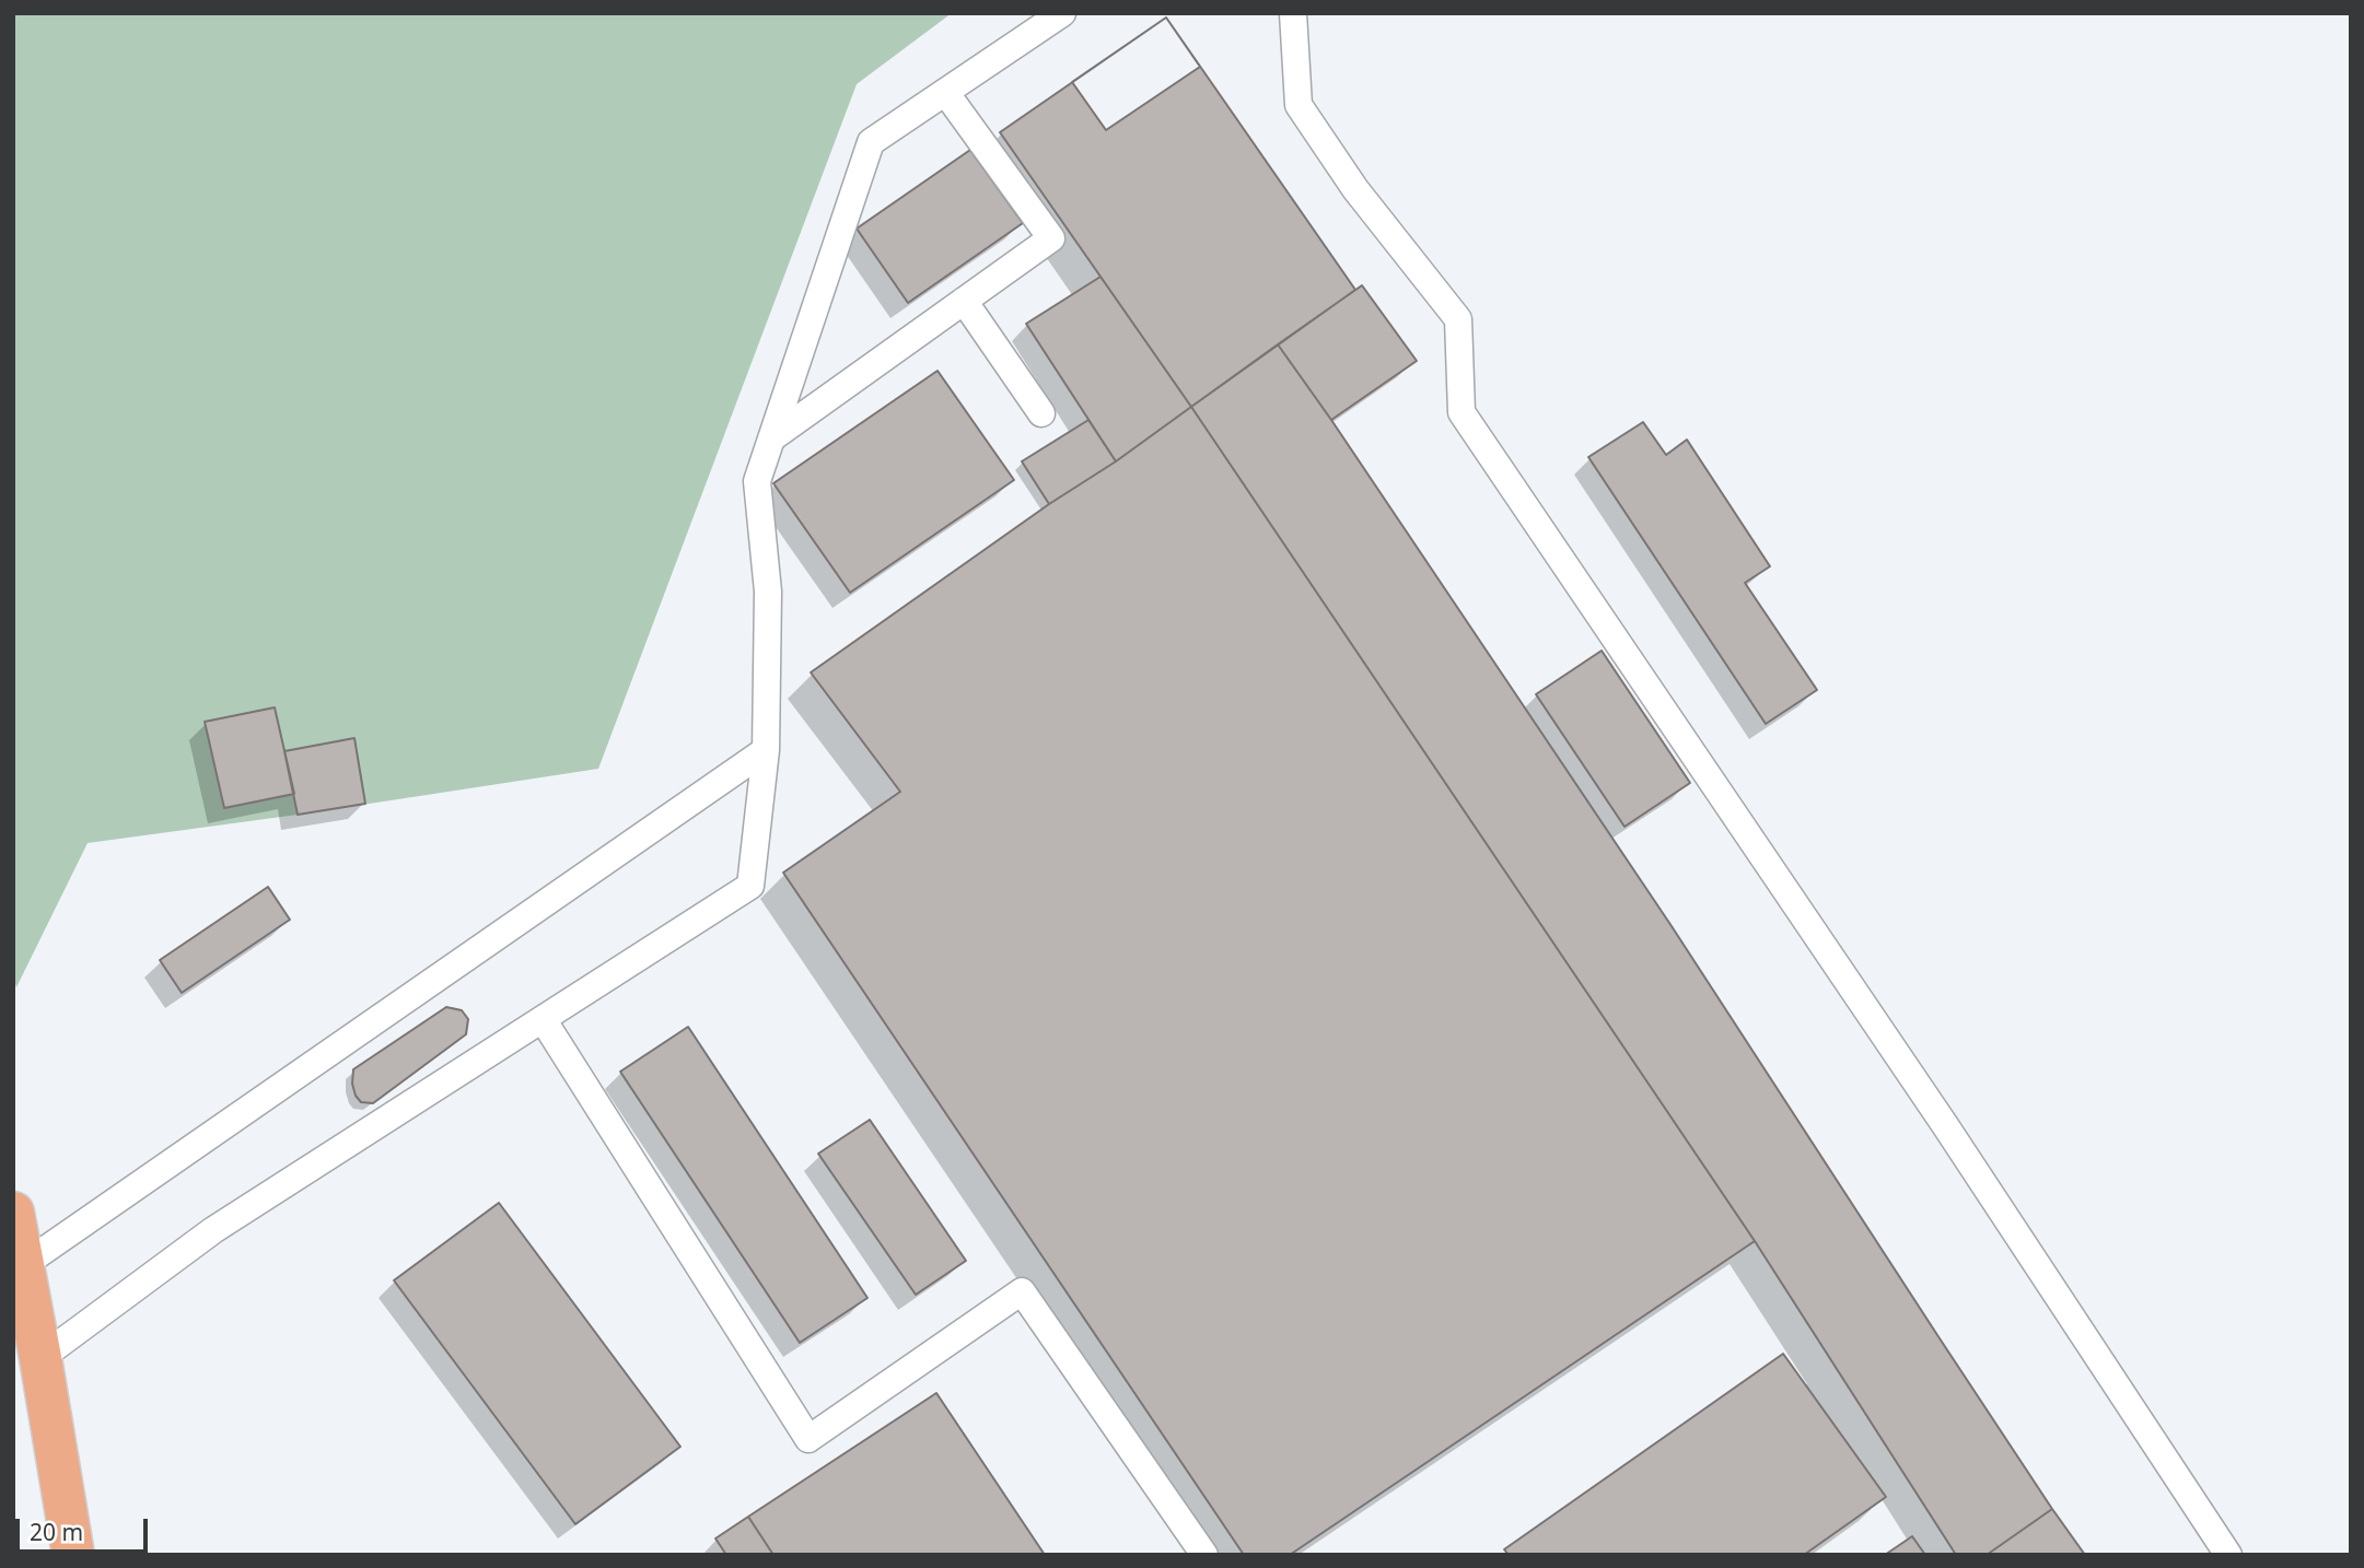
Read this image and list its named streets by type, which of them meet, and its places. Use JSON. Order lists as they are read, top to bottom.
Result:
{
  "scale_bar": "20 m"
}
